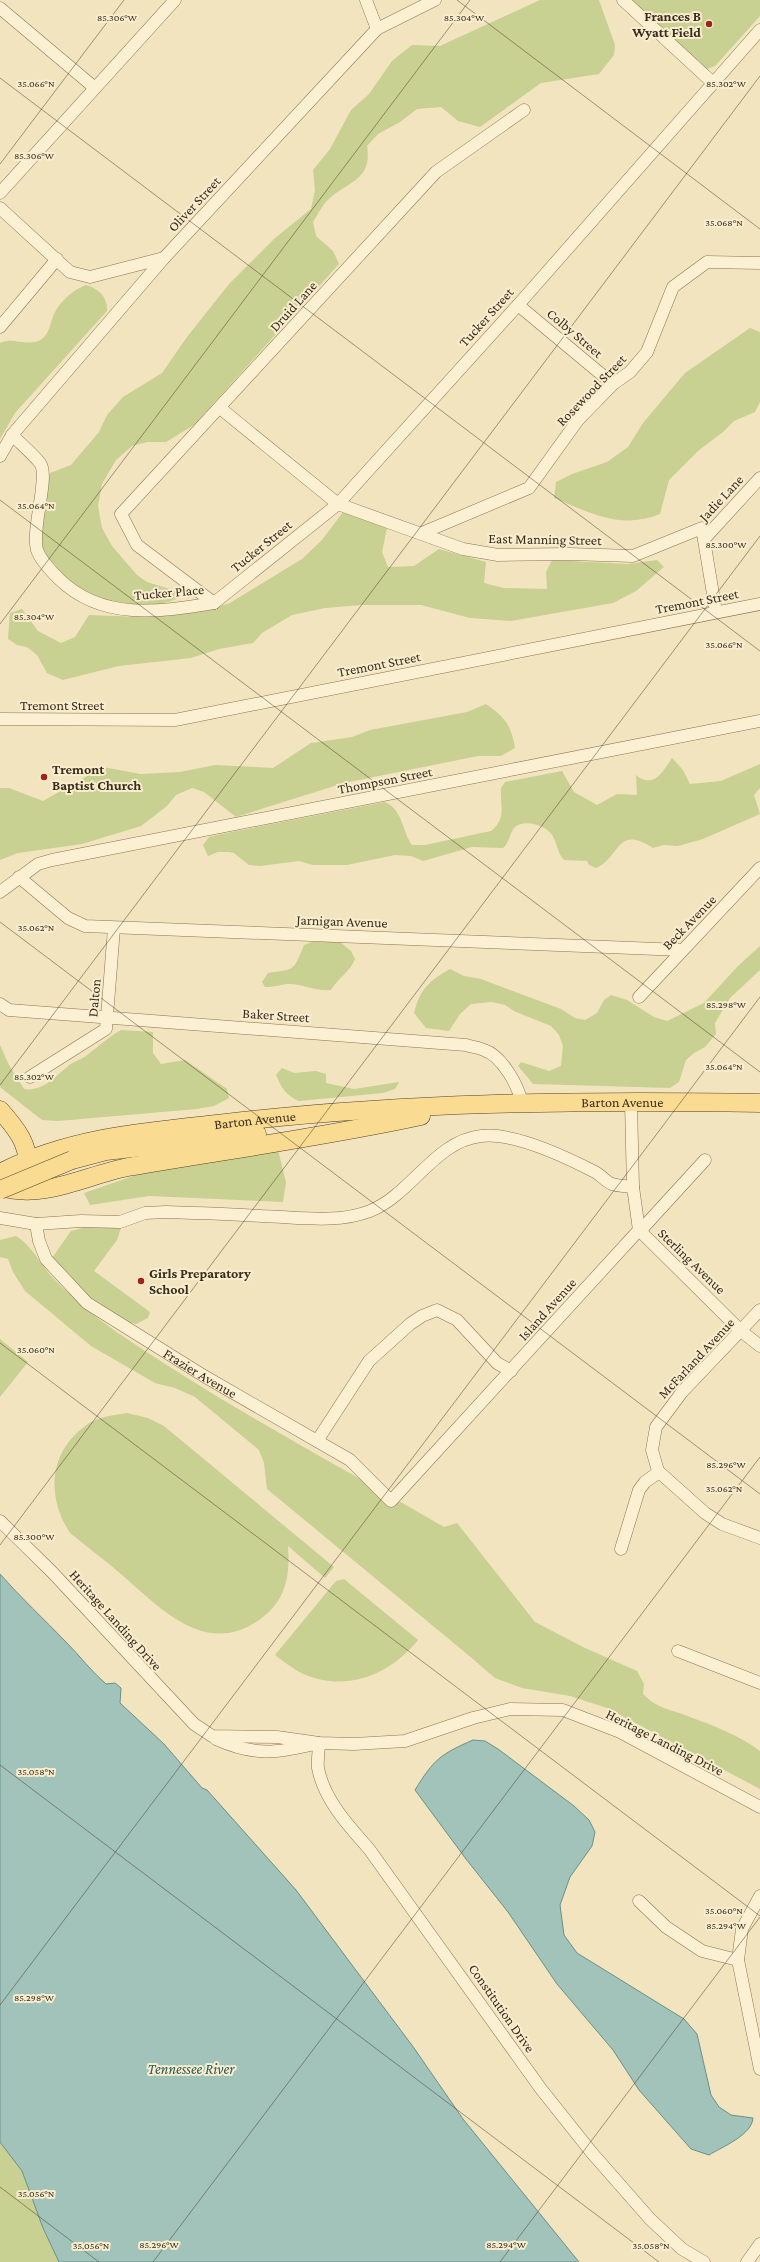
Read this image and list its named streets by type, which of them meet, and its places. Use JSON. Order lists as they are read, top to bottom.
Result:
{
  "streets": {
    "main road": ["Barton Avenue"],
    "street": [
      "Oliver Street",
      "Druid Lane",
      "Tucker Street",
      "Colby Street",
      "Rosewood Street",
      "Jadie Lane",
      "East Manning Street",
      "Tucker Place",
      "Tremont Street",
      "Thompson Street",
      "Jarnigan Avenue",
      "Beck Avenue",
      "Dalton",
      "Baker Street",
      "Sterling Avenue",
      "Island Avenue",
      "McFarland Avenue",
      "Frazier Avenue",
      "Heritage Landing Drive",
      "Constitution Drive"
    ]
  },
  "crossings": [
    ["Oliver Street", "Tucker Place"],
    ["Druid Lane", "Tucker Street"],
    ["Druid Lane", "East Manning Street"],
    ["Druid Lane", "Tucker Place"],
    ["Tucker Street", "Colby Street"],
    ["Tucker Street", "East Manning Street"],
    ["Tucker Street", "Tucker Place"],
    ["Colby Street", "Rosewood Street"],
    ["Rosewood Street", "East Manning Street"],
    ["Jadie Lane", "East Manning Street"],
    ["Thompson Street", "Jarnigan Avenue"],
    ["Jarnigan Avenue", "Beck Avenue"],
    ["Jarnigan Avenue", "Dalton"],
    ["Dalton", "Baker Street"],
    ["Baker Street", "Barton Avenue"],
    ["Sterling Avenue", "Island Avenue"],
    ["Sterling Avenue", "McFarland Avenue"],
    ["Island Avenue", "Frazier Avenue"],
    ["Heritage Landing Drive", "Constitution Drive"]
  ],
  "water": ["Tennessee River"],
  "places": ["Frances B Wyatt Field", "Tremont Baptist Church", "Girls Preparatory School"],
  "coordinates": [
    "85.306°W",
    "85.304°W",
    "35.066°N",
    "85.302°W",
    "35.068°N",
    "35.064°N",
    "85.300°W",
    "35.062°N",
    "85.298°W",
    "35.060°N",
    "85.296°W",
    "35.058°N",
    "85.294°W",
    "35.056°N"
  ]
}
